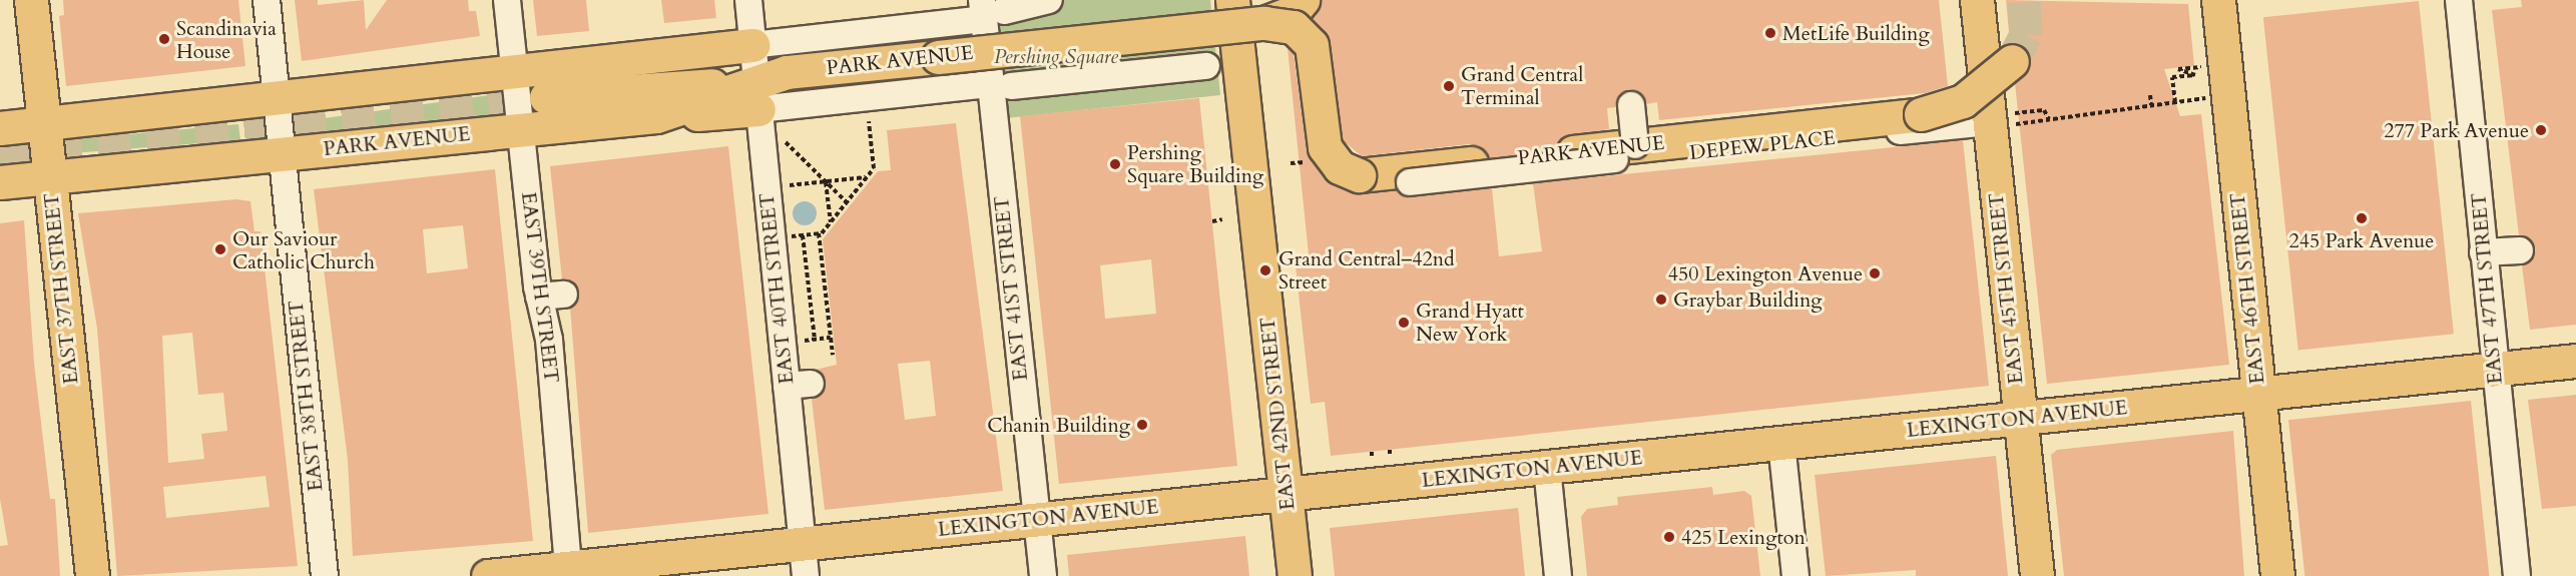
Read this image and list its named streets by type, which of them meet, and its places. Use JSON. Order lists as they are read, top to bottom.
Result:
{
  "streets": {
    "main road": [
      "PARK AVENUE",
      "EAST 37TH STREET",
      "EAST 45TH STREET",
      "EAST 46TH STREET",
      "EAST 42ND STREET",
      "LEXINGTON AVENUE"
    ],
    "street": [
      "DEPEW PLACE",
      "EAST 39TH STREET",
      "EAST 40TH STREET",
      "EAST 41ST STREET",
      "EAST 47TH STREET",
      "EAST 38TH STREET"
    ]
  },
  "crossings": [
    ["PARK AVENUE", "DEPEW PLACE"],
    ["PARK AVENUE", "EAST 39TH STREET"],
    ["PARK AVENUE", "EAST 37TH STREET"],
    ["PARK AVENUE", "EAST 40TH STREET"],
    ["PARK AVENUE", "EAST 41ST STREET"],
    ["PARK AVENUE", "EAST 38TH STREET"],
    ["DEPEW PLACE", "EAST 45TH STREET"],
    ["EAST 39TH STREET", "LEXINGTON AVENUE"],
    ["EAST 40TH STREET", "LEXINGTON AVENUE"],
    ["EAST 41ST STREET", "LEXINGTON AVENUE"],
    ["EAST 45TH STREET", "LEXINGTON AVENUE"],
    ["EAST 46TH STREET", "LEXINGTON AVENUE"],
    ["EAST 47TH STREET", "LEXINGTON AVENUE"],
    ["EAST 42ND STREET", "LEXINGTON AVENUE"]
  ],
  "parks": ["Pershing Square"],
  "places": [
    "MetLife Building",
    "Scandinavia House",
    "Grand Central Terminal",
    "277 Park Avenue",
    "Pershing Square Building",
    "245 Park Avenue",
    "Our Saviour Catholic Church",
    "Grand Central–42nd Street",
    "450 Lexington Avenue",
    "Graybar Building",
    "Grand Hyatt New York",
    "Chanin Building",
    "425 Lexington"
  ]
}
